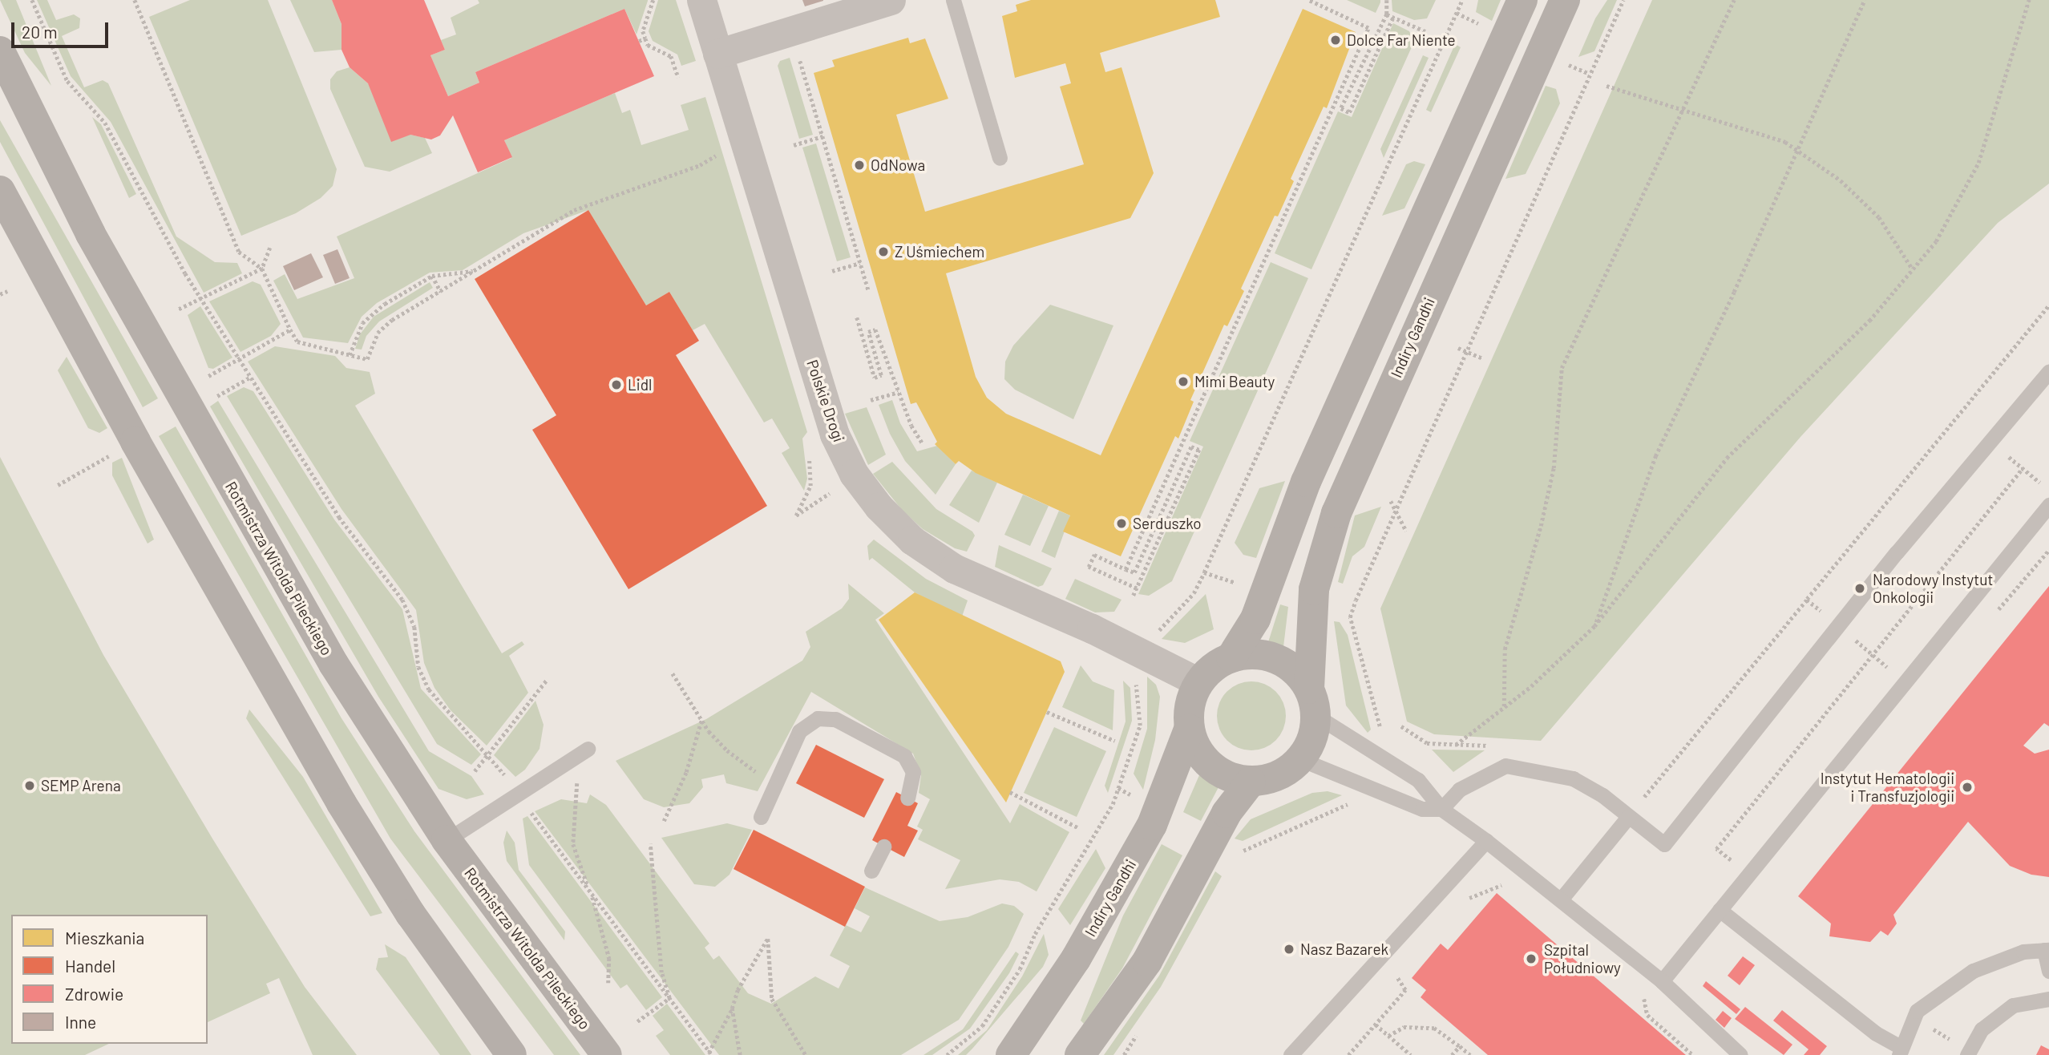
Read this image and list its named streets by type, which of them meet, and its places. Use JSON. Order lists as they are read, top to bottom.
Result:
{
  "streets": {
    "street": ["Indiry Gandhi", "Polskie Drogi", "Rotmistrza Witolda Pileckiego"]
  },
  "crossings": [
    ["Indiry Gandhi", "Polskie Drogi"]
  ],
  "places": [
    "Dolce Far Niente",
    "OdNowa",
    "Z Uśmiechem",
    "Mimi Beauty",
    "Lidl",
    "Serduszko",
    "Narodowy Instytut Onkologii",
    "SEMP Arena",
    "Instytut Hematologii i Transfuzjologii",
    "Nasz Bazarek",
    "Szpital Południowy"
  ],
  "legend": [
    "Mieszkania",
    "Handel",
    "Zdrowie",
    "Inne"
  ],
  "scale_bar": "20 m"
}
